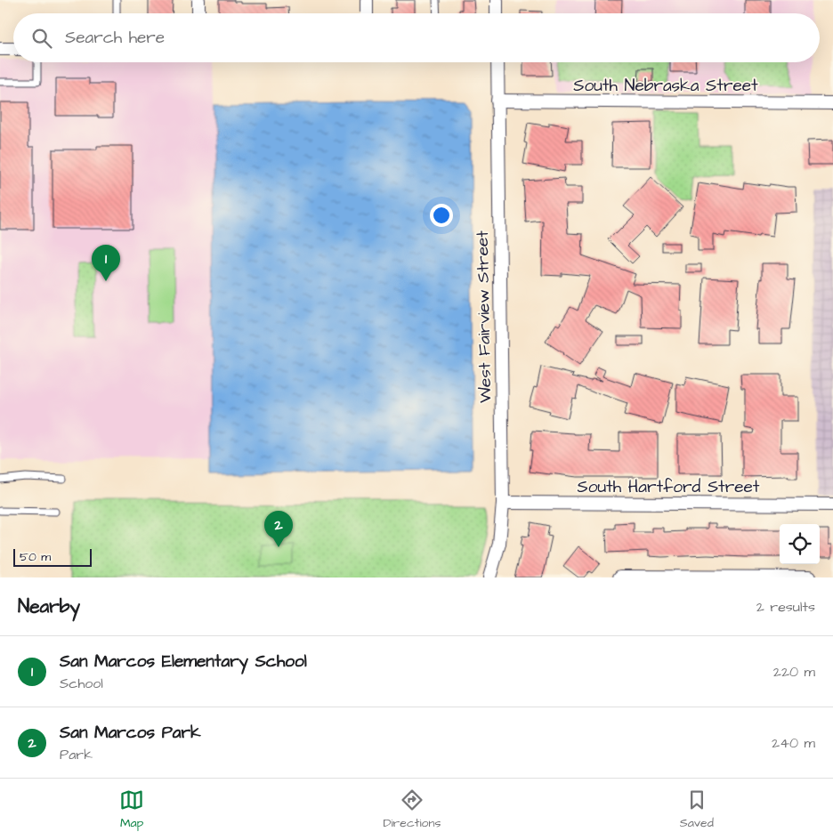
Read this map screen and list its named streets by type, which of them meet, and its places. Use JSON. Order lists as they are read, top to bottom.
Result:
{
  "streets": {
    "street": ["South Nebraska Street", "West Fairview Street", "South Hartford Street"]
  },
  "crossings": [
    ["South Nebraska Street", "West Fairview Street"],
    ["West Fairview Street", "South Hartford Street"]
  ],
  "scale_bar": "50 m",
  "page": {
    "search": "Search here",
    "pins": ["1", "2"],
    "scale": "50 m",
    "heading": ["Nearby", "2 results"],
    "list": [
      {
        "mark": "1",
        "name": "San Marcos Elementary School",
        "note": "School",
        "value": "220 m"
      },
      {
        "mark": "2",
        "name": "San Marcos Park",
        "note": "Park",
        "value": "240 m"
      }
    ],
    "nav": ["Map", "Directions", "Saved"]
  }
}
